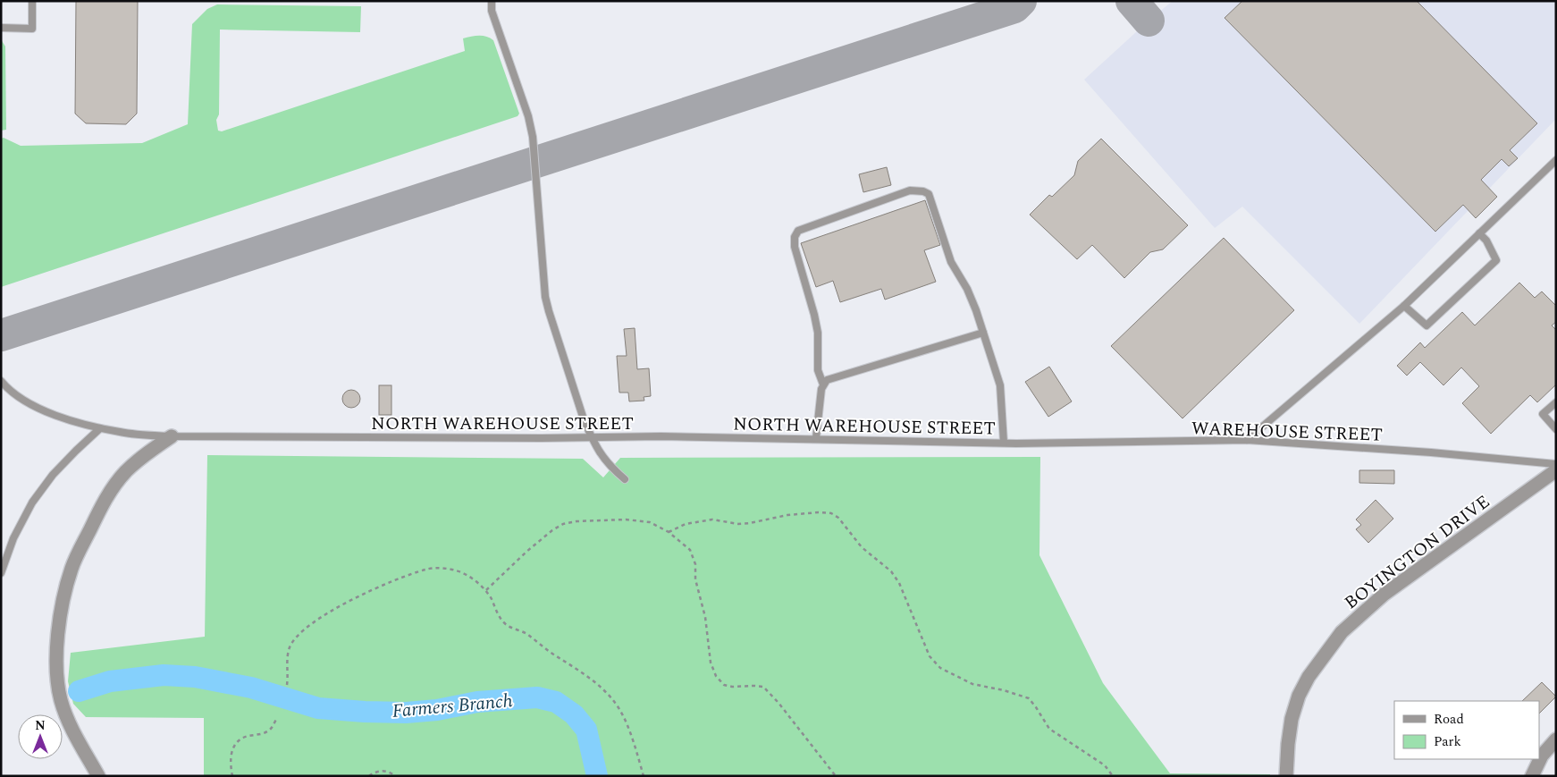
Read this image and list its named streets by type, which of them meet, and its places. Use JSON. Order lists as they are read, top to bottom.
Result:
{
  "streets": {
    "street": ["BOYINGTON DRIVE"],
    "lane": ["NORTH WAREHOUSE STREET", "WAREHOUSE STREET"]
  },
  "crossings": [
    ["NORTH WAREHOUSE STREET", "WAREHOUSE STREET"]
  ],
  "water": ["Farmers Branch"],
  "legend": ["Road", "Park"],
  "north": "top"
}
